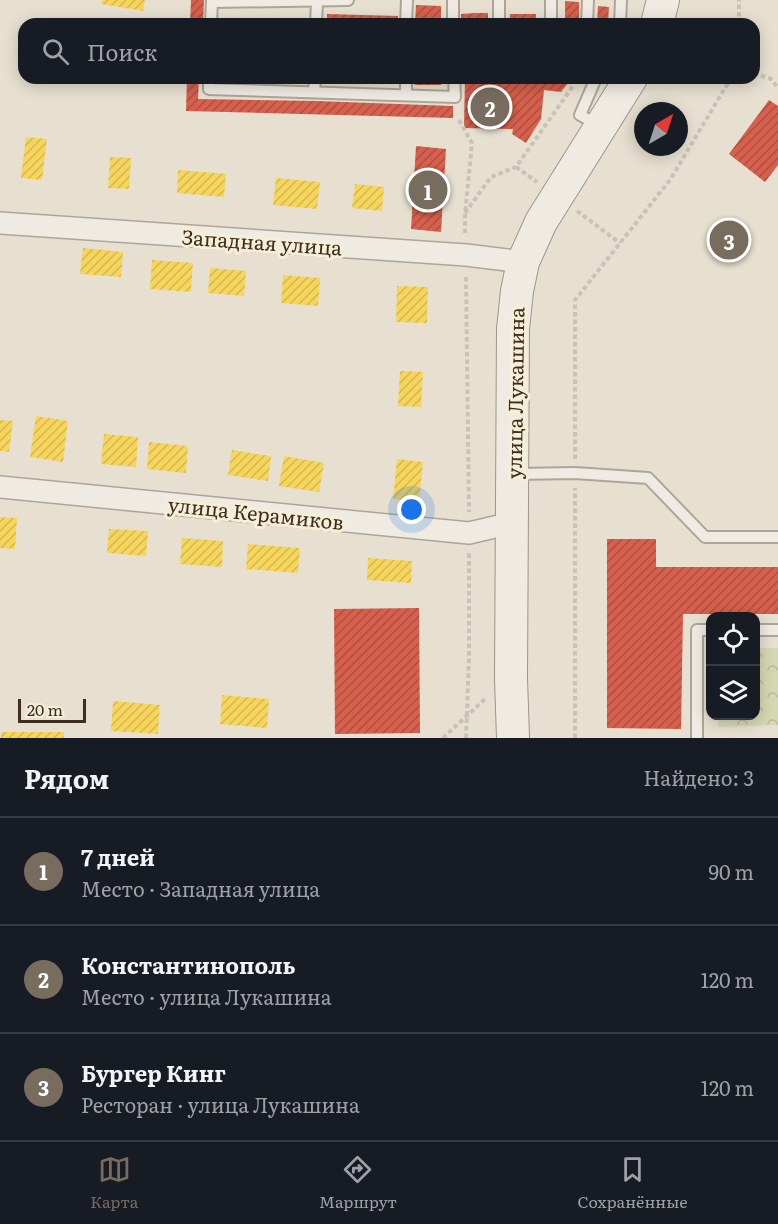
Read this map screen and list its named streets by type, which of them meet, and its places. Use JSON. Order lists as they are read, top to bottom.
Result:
{
  "streets": {
    "main road": ["улица Лукашина"],
    "street": ["Западная улица", "улица Керамиков"]
  },
  "crossings": [
    ["Западная улица", "улица Лукашина"],
    ["улица Лукашина", "улица Керамиков"]
  ],
  "scale_bar": "20 m",
  "north": "top right",
  "page": {
    "search": "Поиск",
    "pins": ["2", "1", "3"],
    "scale": "20 m",
    "heading": ["Рядом", "Найдено: 3"],
    "list": [
      {
        "mark": "1",
        "name": "7 дней",
        "note": "Место · Западная улица",
        "value": "90 m"
      },
      {
        "mark": "2",
        "name": "Константинополь",
        "note": "Место · улица Лукашина",
        "value": "120 m"
      },
      {
        "mark": "3",
        "name": "Бургер Кинг",
        "note": "Ресторан · улица Лукашина",
        "value": "120 m"
      }
    ],
    "nav": ["Карта", "Маршрут", "Сохранённые"]
  }
}
